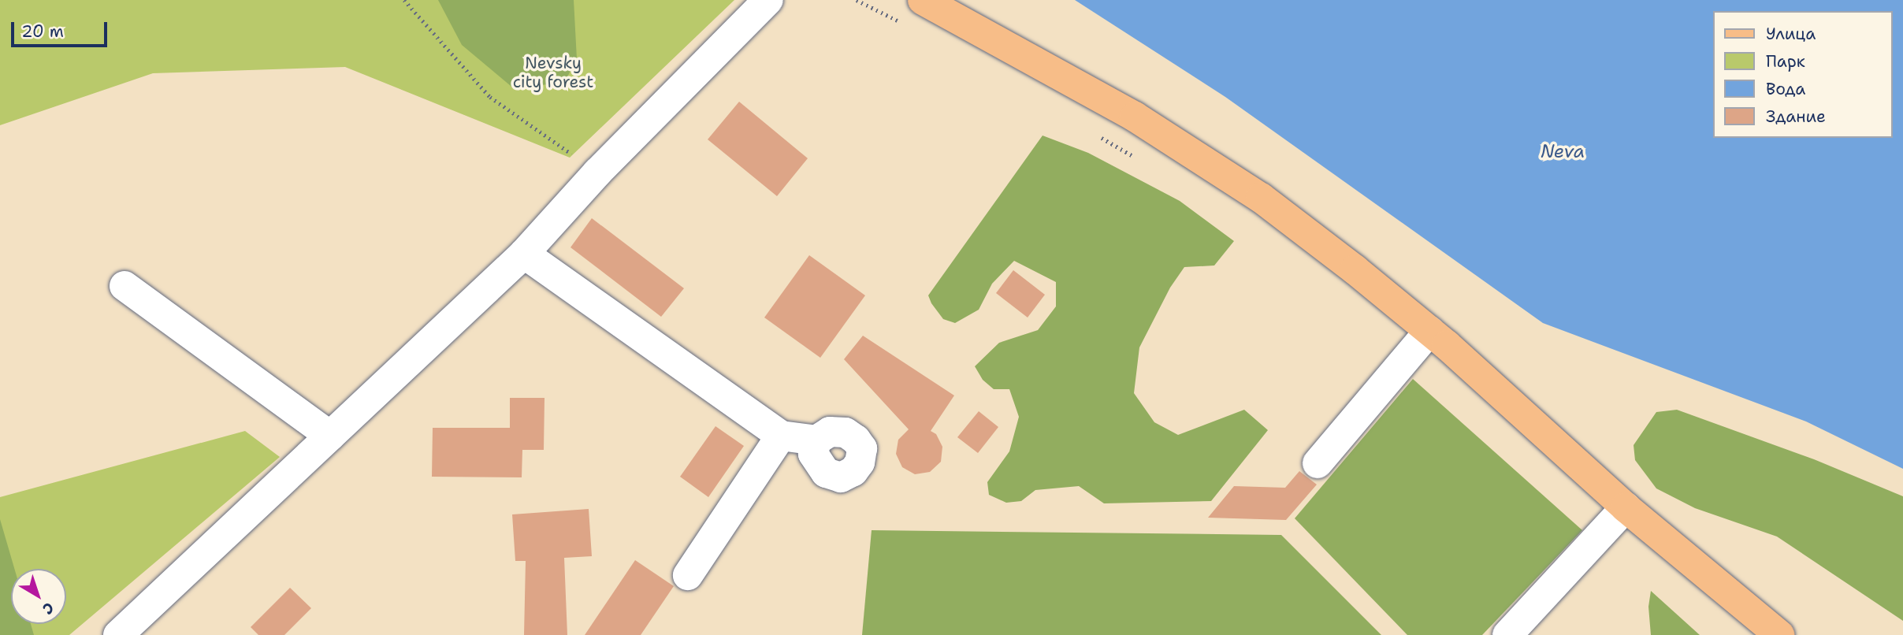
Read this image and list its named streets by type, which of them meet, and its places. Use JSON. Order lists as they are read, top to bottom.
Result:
{
  "water": ["Neva"],
  "parks": ["Nevsky city forest"],
  "legend": [
    "Улица",
    "Парк",
    "Вода",
    "Здание"
  ],
  "scale_bar": "20 m",
  "north": "bottom right"
}
